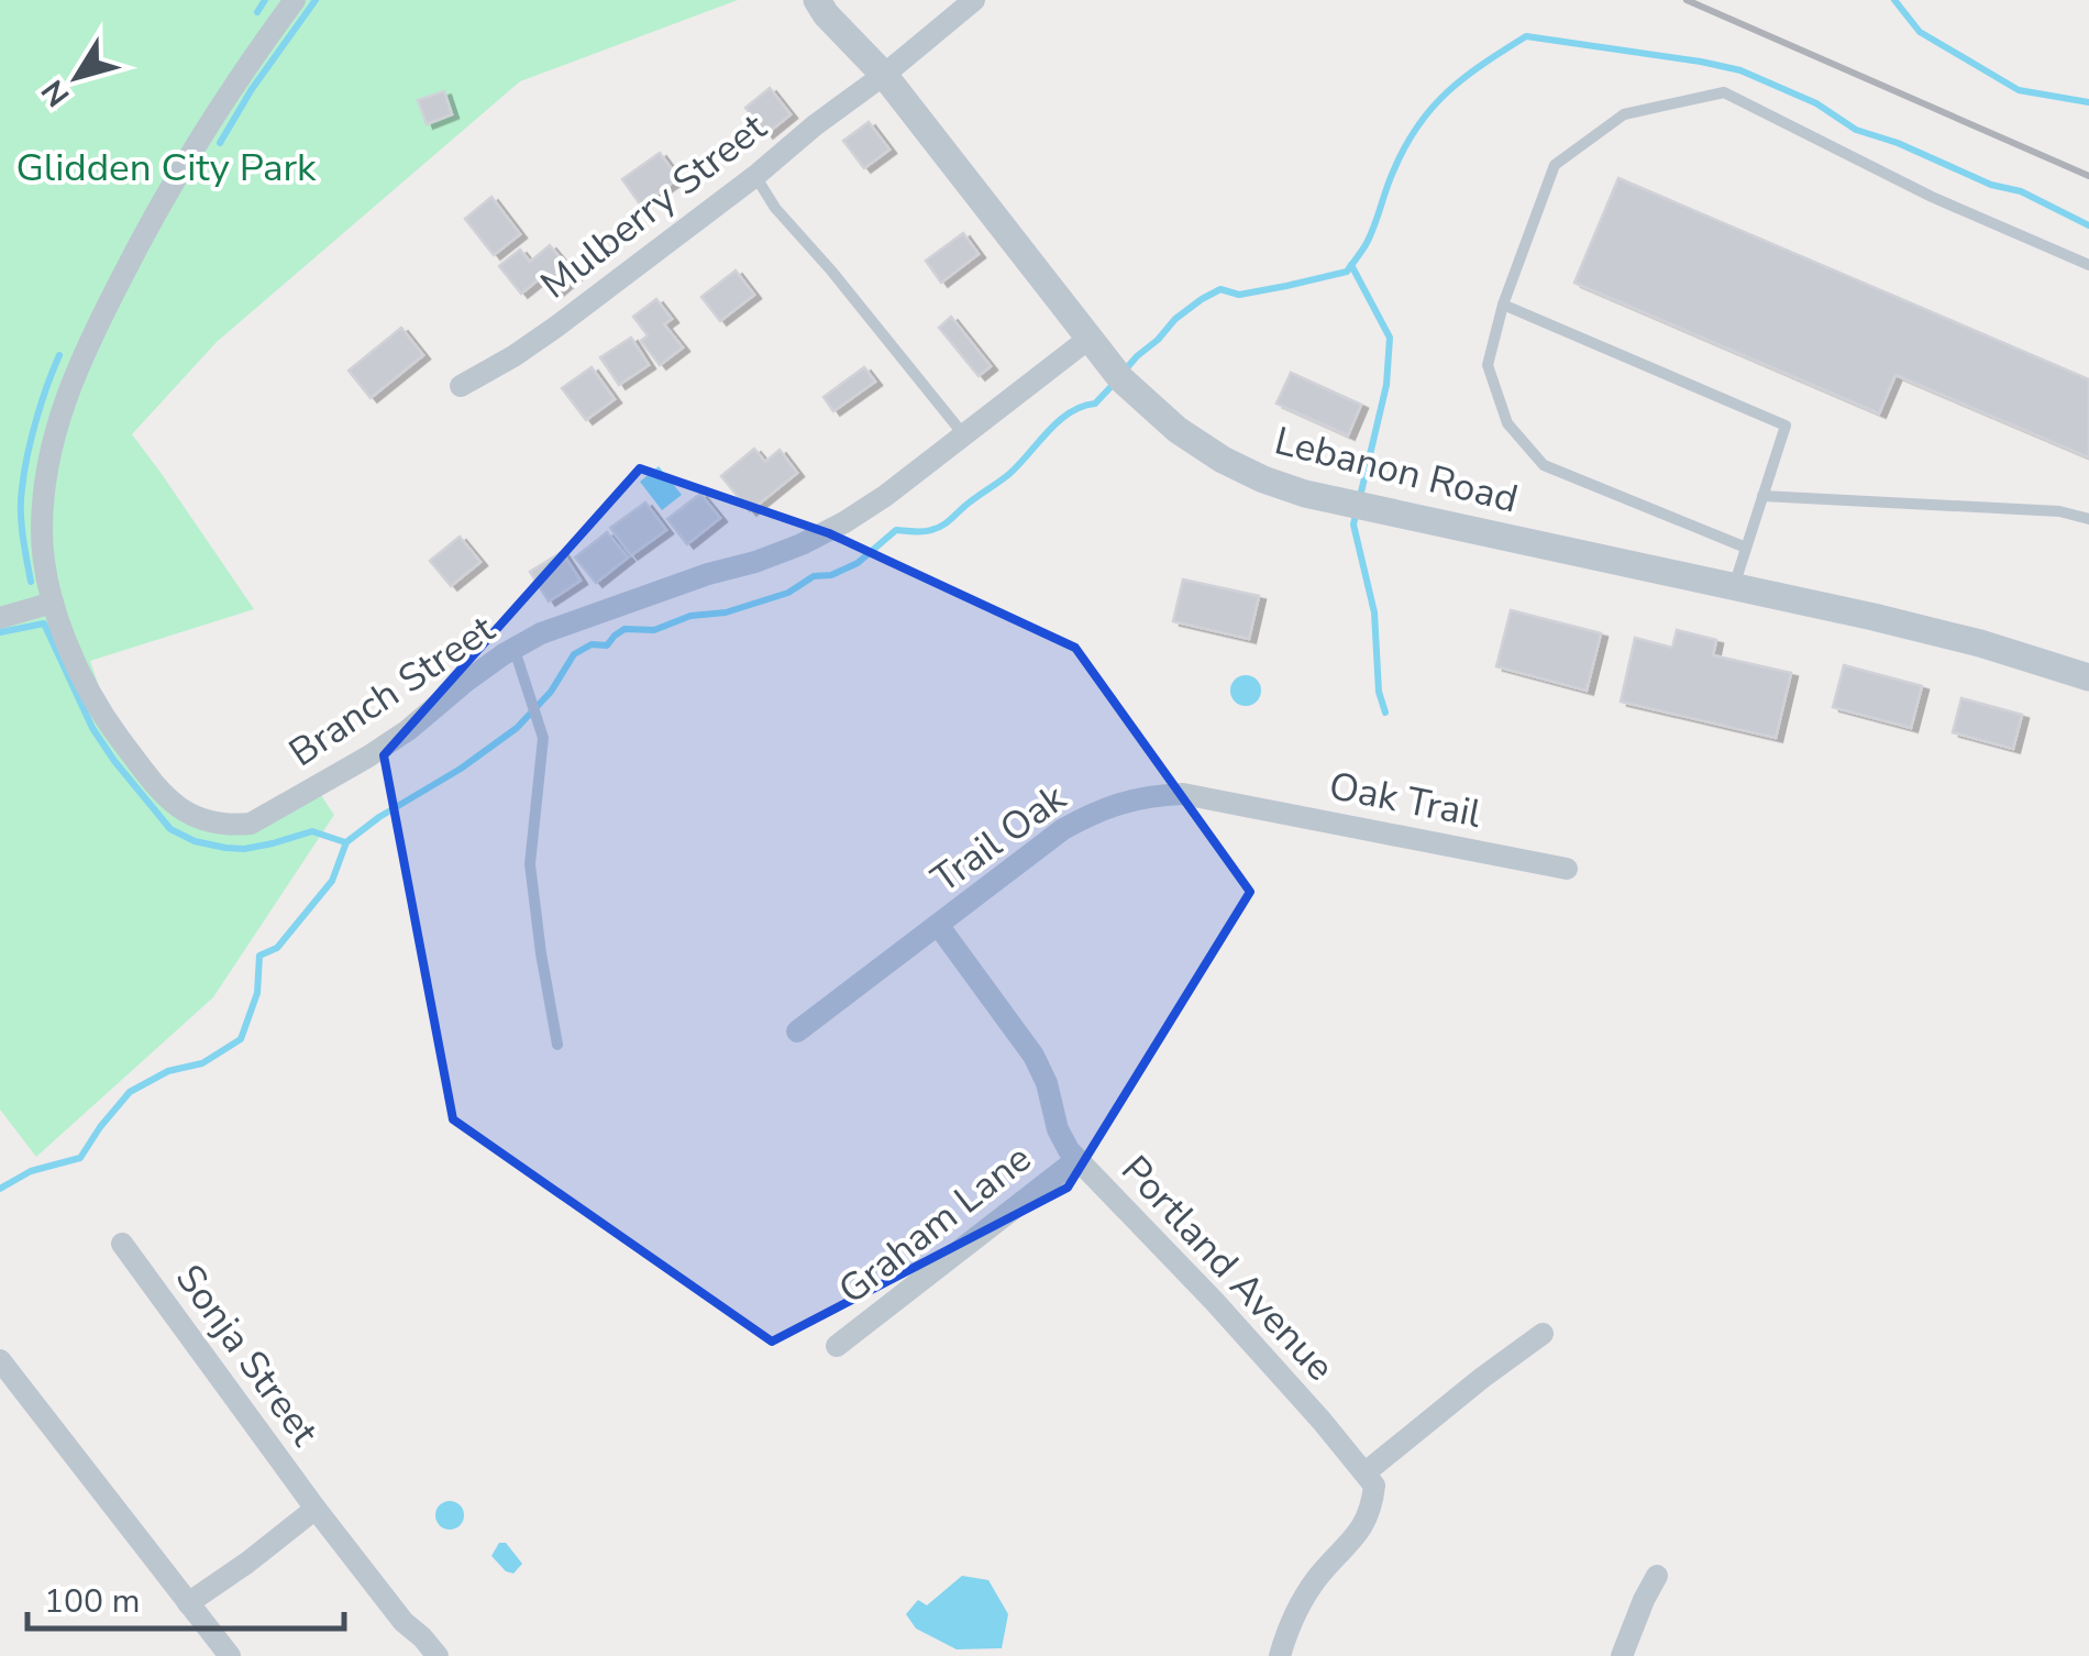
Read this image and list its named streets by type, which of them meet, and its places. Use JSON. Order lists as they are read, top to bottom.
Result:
{
  "streets": {
    "street": [
      "Mulberry Street",
      "Lebanon Road",
      "Branch Street",
      "Oak Trail",
      "Trail Oak",
      "Graham Lane",
      "Portland Avenue",
      "Sonja Street"
    ]
  },
  "crossings": [
    ["Mulberry Street", "Lebanon Road"],
    ["Lebanon Road", "Branch Street"],
    ["Oak Trail", "Trail Oak"],
    ["Trail Oak", "Portland Avenue"],
    ["Graham Lane", "Portland Avenue"]
  ],
  "parks": ["Glidden City Park"],
  "scale_bar": "100 m",
  "north": "bottom left"
}
